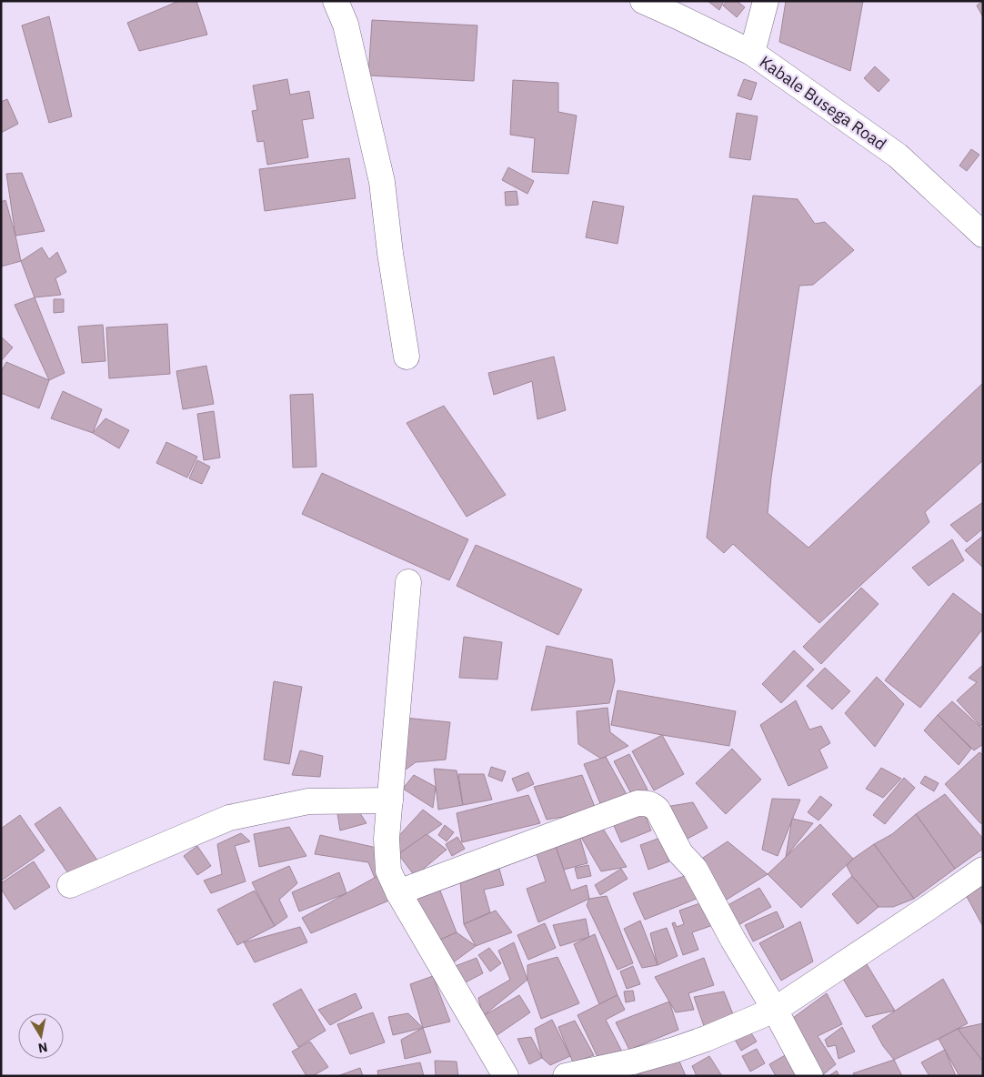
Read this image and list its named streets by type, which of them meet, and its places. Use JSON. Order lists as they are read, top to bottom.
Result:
{
  "streets": {
    "street": ["Kabale Busega Road"]
  },
  "north": "bottom"
}
